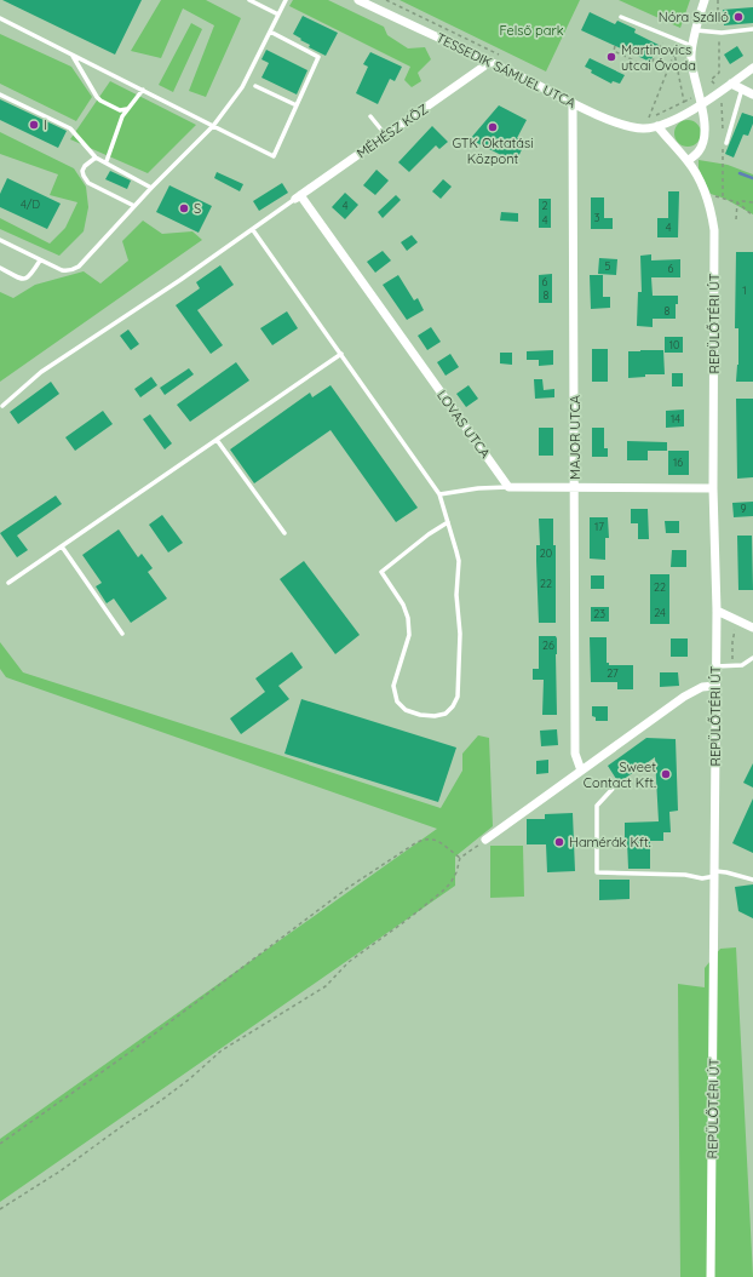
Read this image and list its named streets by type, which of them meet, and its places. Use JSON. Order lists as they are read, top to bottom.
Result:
{
  "streets": {
    "street": [
      "TESSEDIK SÁMUEL UTCA",
      "MÉHÉSZ KÖZ",
      "REPÜLŐTÉRI ÚT",
      "LOVAS UTCA",
      "MAJOR UTCA"
    ]
  },
  "crossings": [
    ["TESSEDIK SÁMUEL UTCA", "MÉHÉSZ KÖZ"],
    ["TESSEDIK SÁMUEL UTCA", "REPÜLŐTÉRI ÚT"],
    ["TESSEDIK SÁMUEL UTCA", "MAJOR UTCA"],
    ["MÉHÉSZ KÖZ", "LOVAS UTCA"]
  ],
  "parks": ["Felső park"],
  "places": [
    "Nóra Szálló",
    "Martinovics utcai Óvoda",
    "I",
    "GTK Oktatási Központ",
    "S",
    "Sweet Contact Kft.",
    "Hamérák Kft."
  ],
  "house_numbers": [
    "4/D",
    "4",
    "2",
    "3",
    "4",
    "4",
    "5",
    "6",
    "6",
    "1",
    "8",
    "8",
    "10",
    "14",
    "16",
    "9",
    "17",
    "20",
    "22",
    "22",
    "24",
    "23",
    "26",
    "27"
  ]
}
